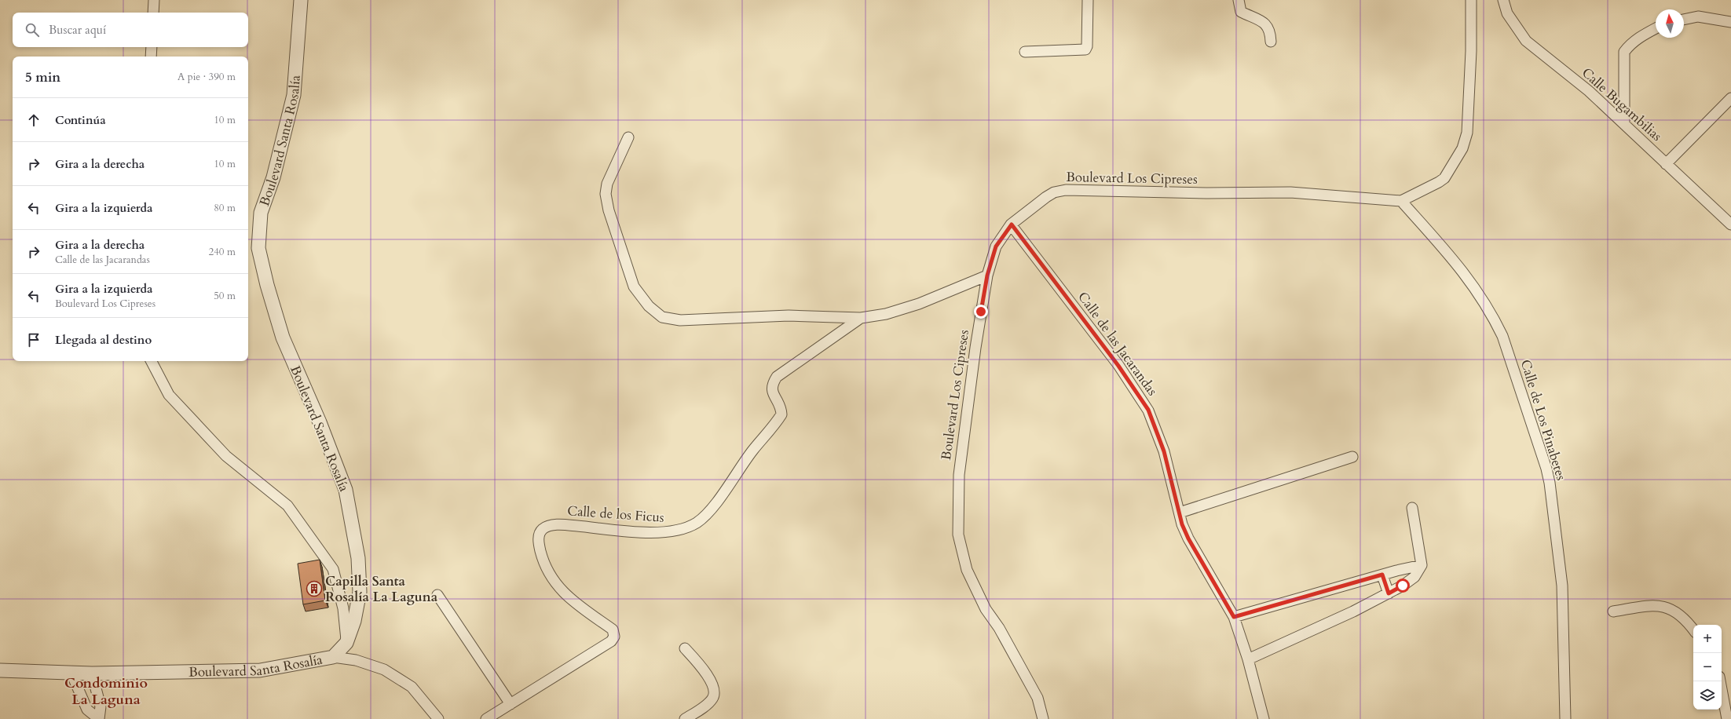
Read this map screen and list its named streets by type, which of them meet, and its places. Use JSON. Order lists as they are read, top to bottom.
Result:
{
  "streets": {
    "street": [
      "Calle Bugambilias",
      "Boulevard Santa Rosalía",
      "Boulevard Los Cipreses",
      "Calle de las Jacarandas",
      "Calle de Los Pinabetes",
      "Calle de los Ficus"
    ]
  },
  "crossings": [
    ["Boulevard Los Cipreses", "Calle de las Jacarandas"],
    ["Boulevard Los Cipreses", "Calle de Los Pinabetes"]
  ],
  "districts": ["Condominio La Laguna"],
  "places": {
    "building": ["Capilla Santa Rosalía La Laguna"]
  },
  "north": "top",
  "page": {
    "search": "Buscar aquí",
    "heading": ["5 min", "A pie · 390 m"],
    "list": [
      ["Continúa", "10 m"],
      ["Gira a la derecha", "10 m"],
      ["Gira a la izquierda", "80 m"],
      ["Gira a la derecha", "Calle de las Jacarandas", "240 m"],
      ["Gira a la izquierda", "Boulevard Los Cipreses", "50 m"],
      "Llegada al destino"
    ],
    "map_buttons": ["+", "−"]
  }
}
